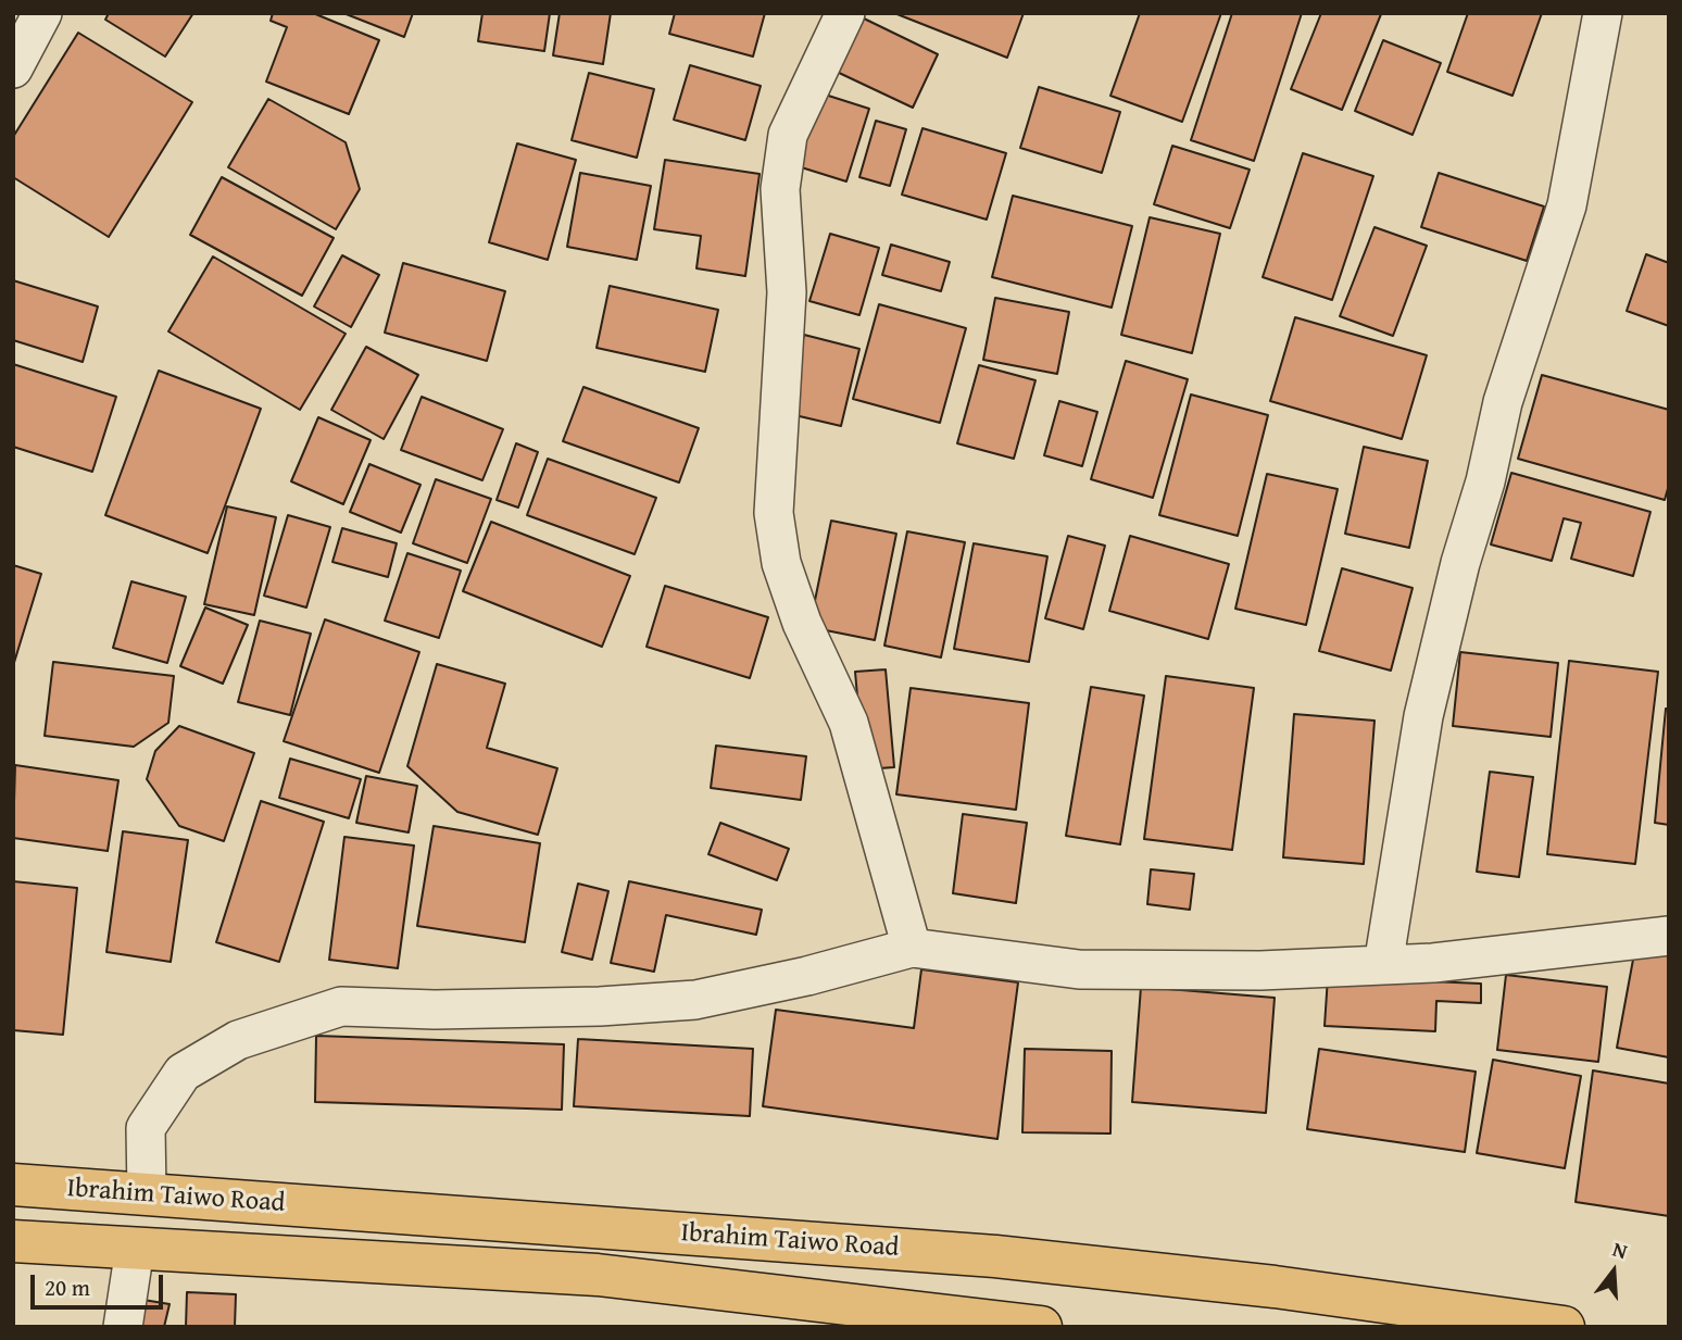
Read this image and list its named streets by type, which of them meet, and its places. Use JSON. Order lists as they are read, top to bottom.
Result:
{
  "streets": {
    "main road": ["Ibrahim Taiwo Road"]
  },
  "scale_bar": "20 m",
  "north": "top"
}
